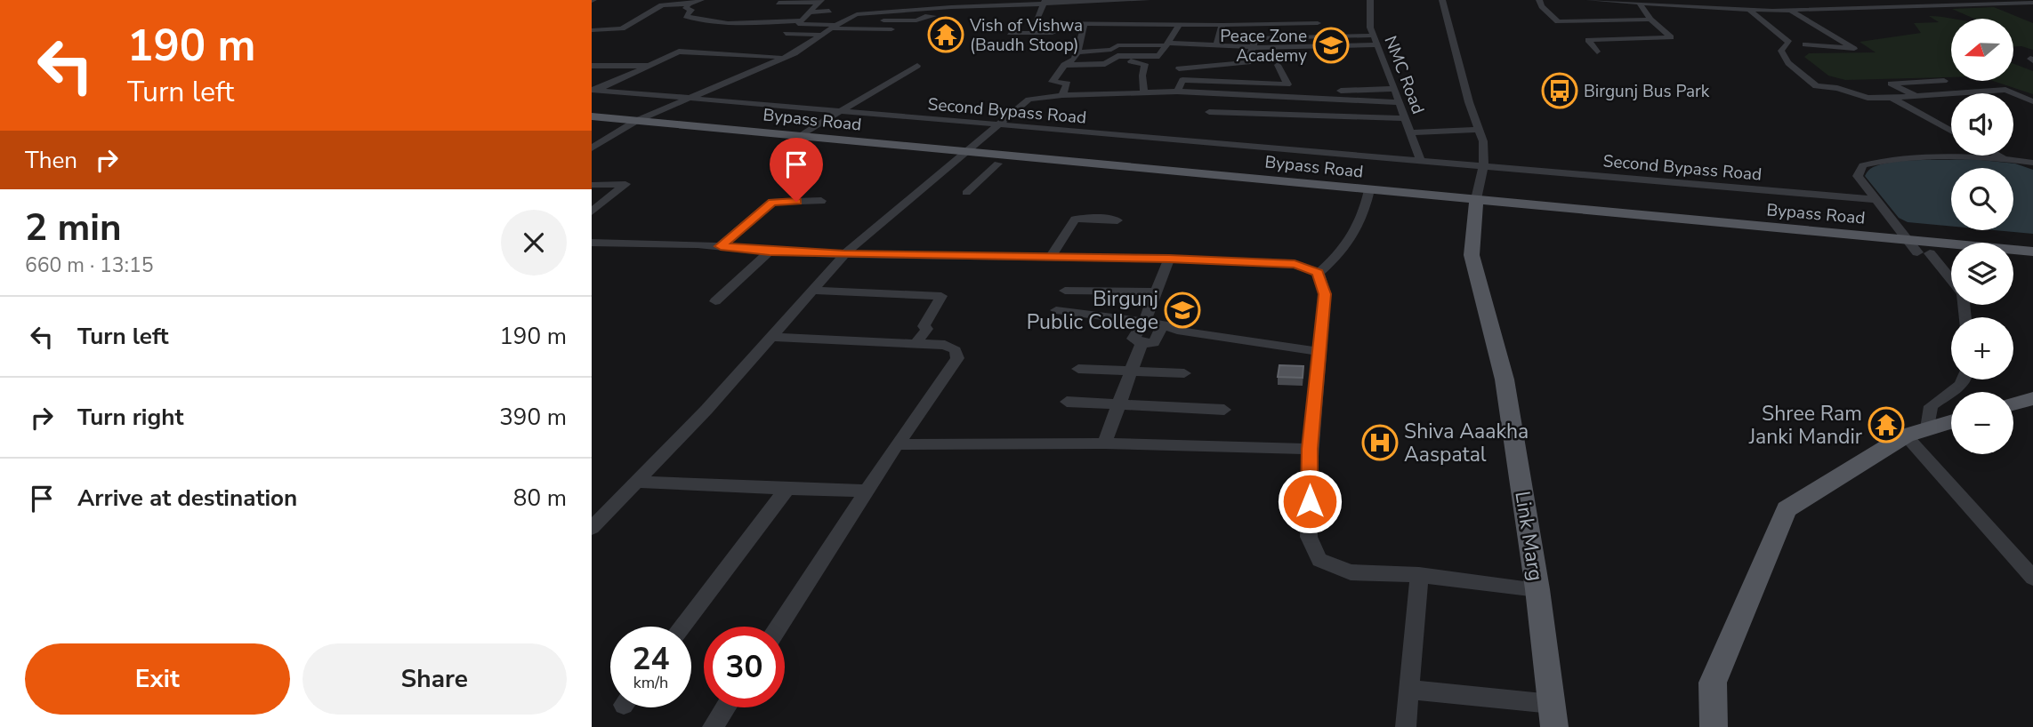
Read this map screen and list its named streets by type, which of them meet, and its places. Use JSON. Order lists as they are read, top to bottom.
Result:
{
  "streets": {
    "main road": ["Bypass Road", "Link Marg"],
    "street": ["NMC Road", "Second Bypass Road"]
  },
  "crossings": [
    ["NMC Road", "Second Bypass Road"],
    ["Bypass Road", "Link Marg"]
  ],
  "places": {
    "temple": ["Vish of Vishwa (Baudh Stoop)", "Shree Ram Janki Mandir"],
    "school or university": ["Peace Zone Academy", "Birgunj Public College"],
    "bus stop": ["Birgunj Bus Park"],
    "hospital": ["Shiva Aaakha Aaspatal"]
  },
  "north": "left",
  "page": {
    "turn": ["190 m", "Turn left"],
    "map_buttons": ["+", "−"],
    "then": "Then",
    "heading": ["2 min", "660 m · 13:15"],
    "list": [
      {
        "name": "Turn left",
        "value": "190 m"
      },
      {
        "name": "Turn right",
        "value": "390 m"
      },
      {
        "name": "Arrive at destination",
        "value": "80 m"
      }
    ],
    "speed": "24 km/h",
    "limit": "30",
    "buttons": ["Exit", "Share"]
  }
}
